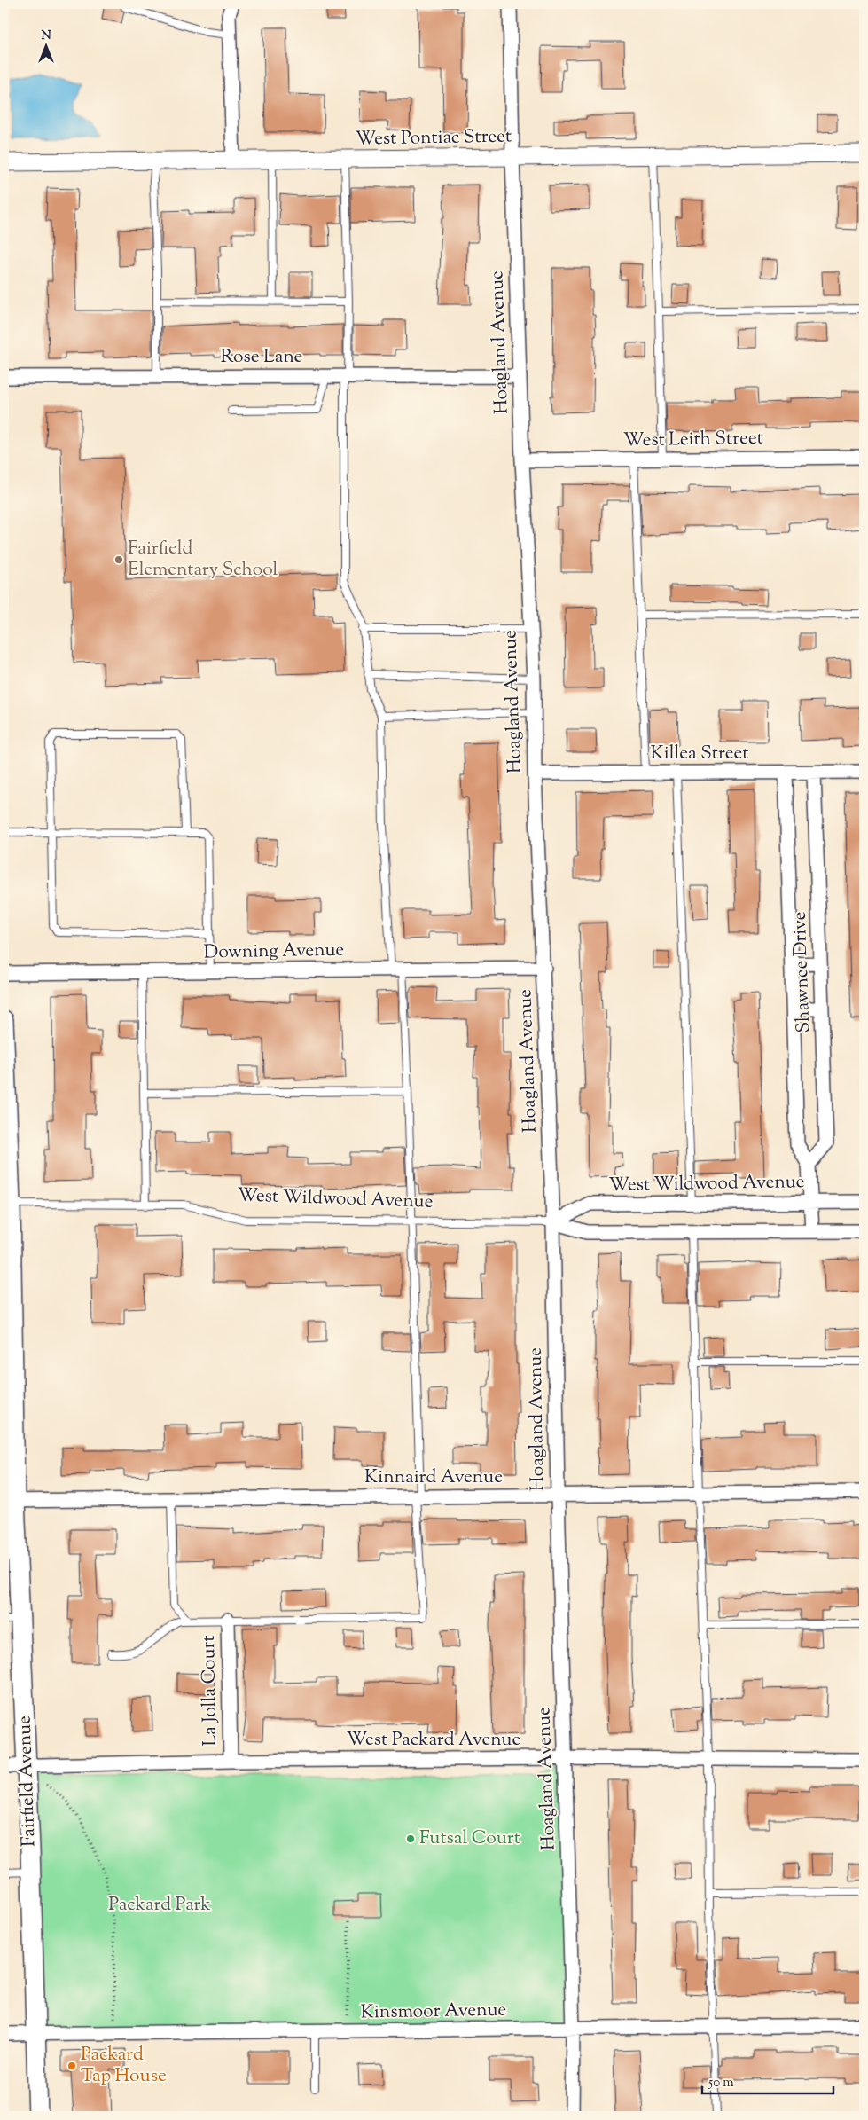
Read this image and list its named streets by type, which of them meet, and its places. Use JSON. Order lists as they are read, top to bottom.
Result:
{
  "streets": {
    "main road": ["Fairfield Avenue"],
    "street": [
      "West Pontiac Street",
      "Hoagland Avenue",
      "Rose Lane",
      "West Leith Street",
      "Killea Street",
      "Downing Avenue",
      "Shawnee Drive",
      "West Wildwood Avenue",
      "Kinnaird Avenue",
      "La Jolla Court",
      "West Packard Avenue",
      "Kinsmoor Avenue"
    ]
  },
  "crossings": [
    ["West Pontiac Street", "Hoagland Avenue"],
    ["Hoagland Avenue", "Rose Lane"],
    ["Hoagland Avenue", "West Leith Street"],
    ["Hoagland Avenue", "Killea Street"],
    ["Hoagland Avenue", "Downing Avenue"],
    ["Hoagland Avenue", "West Wildwood Avenue"],
    ["Hoagland Avenue", "Kinnaird Avenue"],
    ["Hoagland Avenue", "West Packard Avenue"],
    ["Hoagland Avenue", "Kinsmoor Avenue"],
    ["Killea Street", "Shawnee Drive"],
    ["Shawnee Drive", "West Wildwood Avenue"],
    ["West Wildwood Avenue", "Fairfield Avenue"],
    ["Kinnaird Avenue", "Fairfield Avenue"],
    ["La Jolla Court", "West Packard Avenue"],
    ["West Packard Avenue", "Fairfield Avenue"],
    ["Fairfield Avenue", "Kinsmoor Avenue"]
  ],
  "parks": ["Packard Park"],
  "places": ["Fairfield Elementary School", "Futsal Court", "Packard Tap House"],
  "scale_bar": "50 m",
  "north": "top"
}
